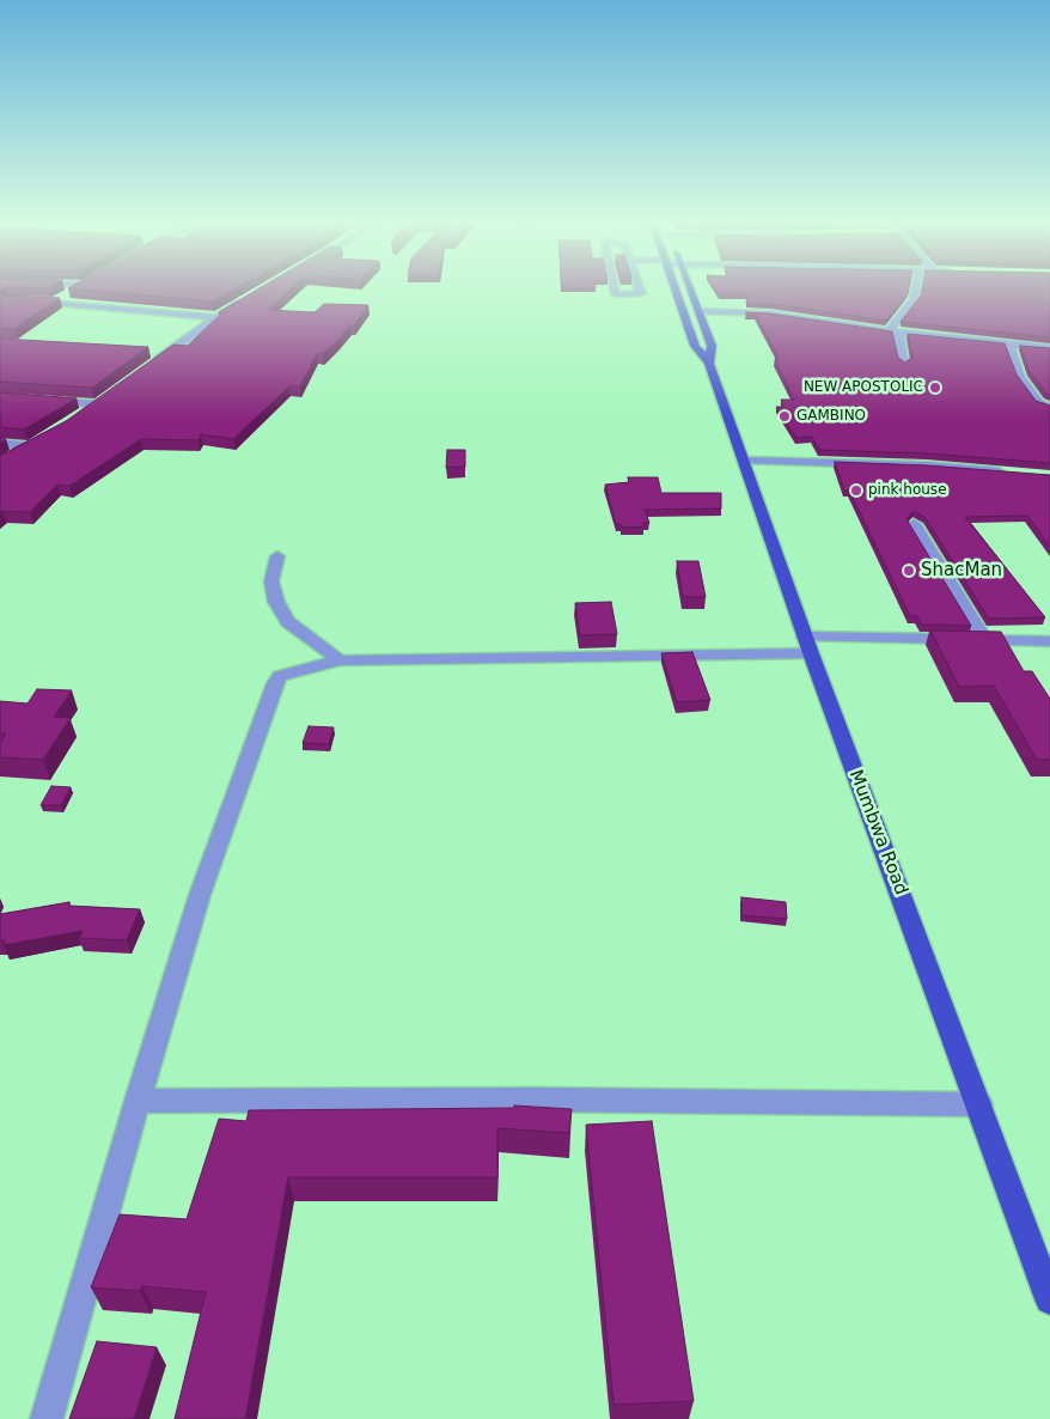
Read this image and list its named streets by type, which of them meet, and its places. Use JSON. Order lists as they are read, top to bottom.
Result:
{
  "streets": {
    "main road": ["Mumbwa Road"]
  },
  "places": [
    "NEW APOSTOLIC",
    "GAMBINO",
    "pink house",
    "ShacMan"
  ]
}
